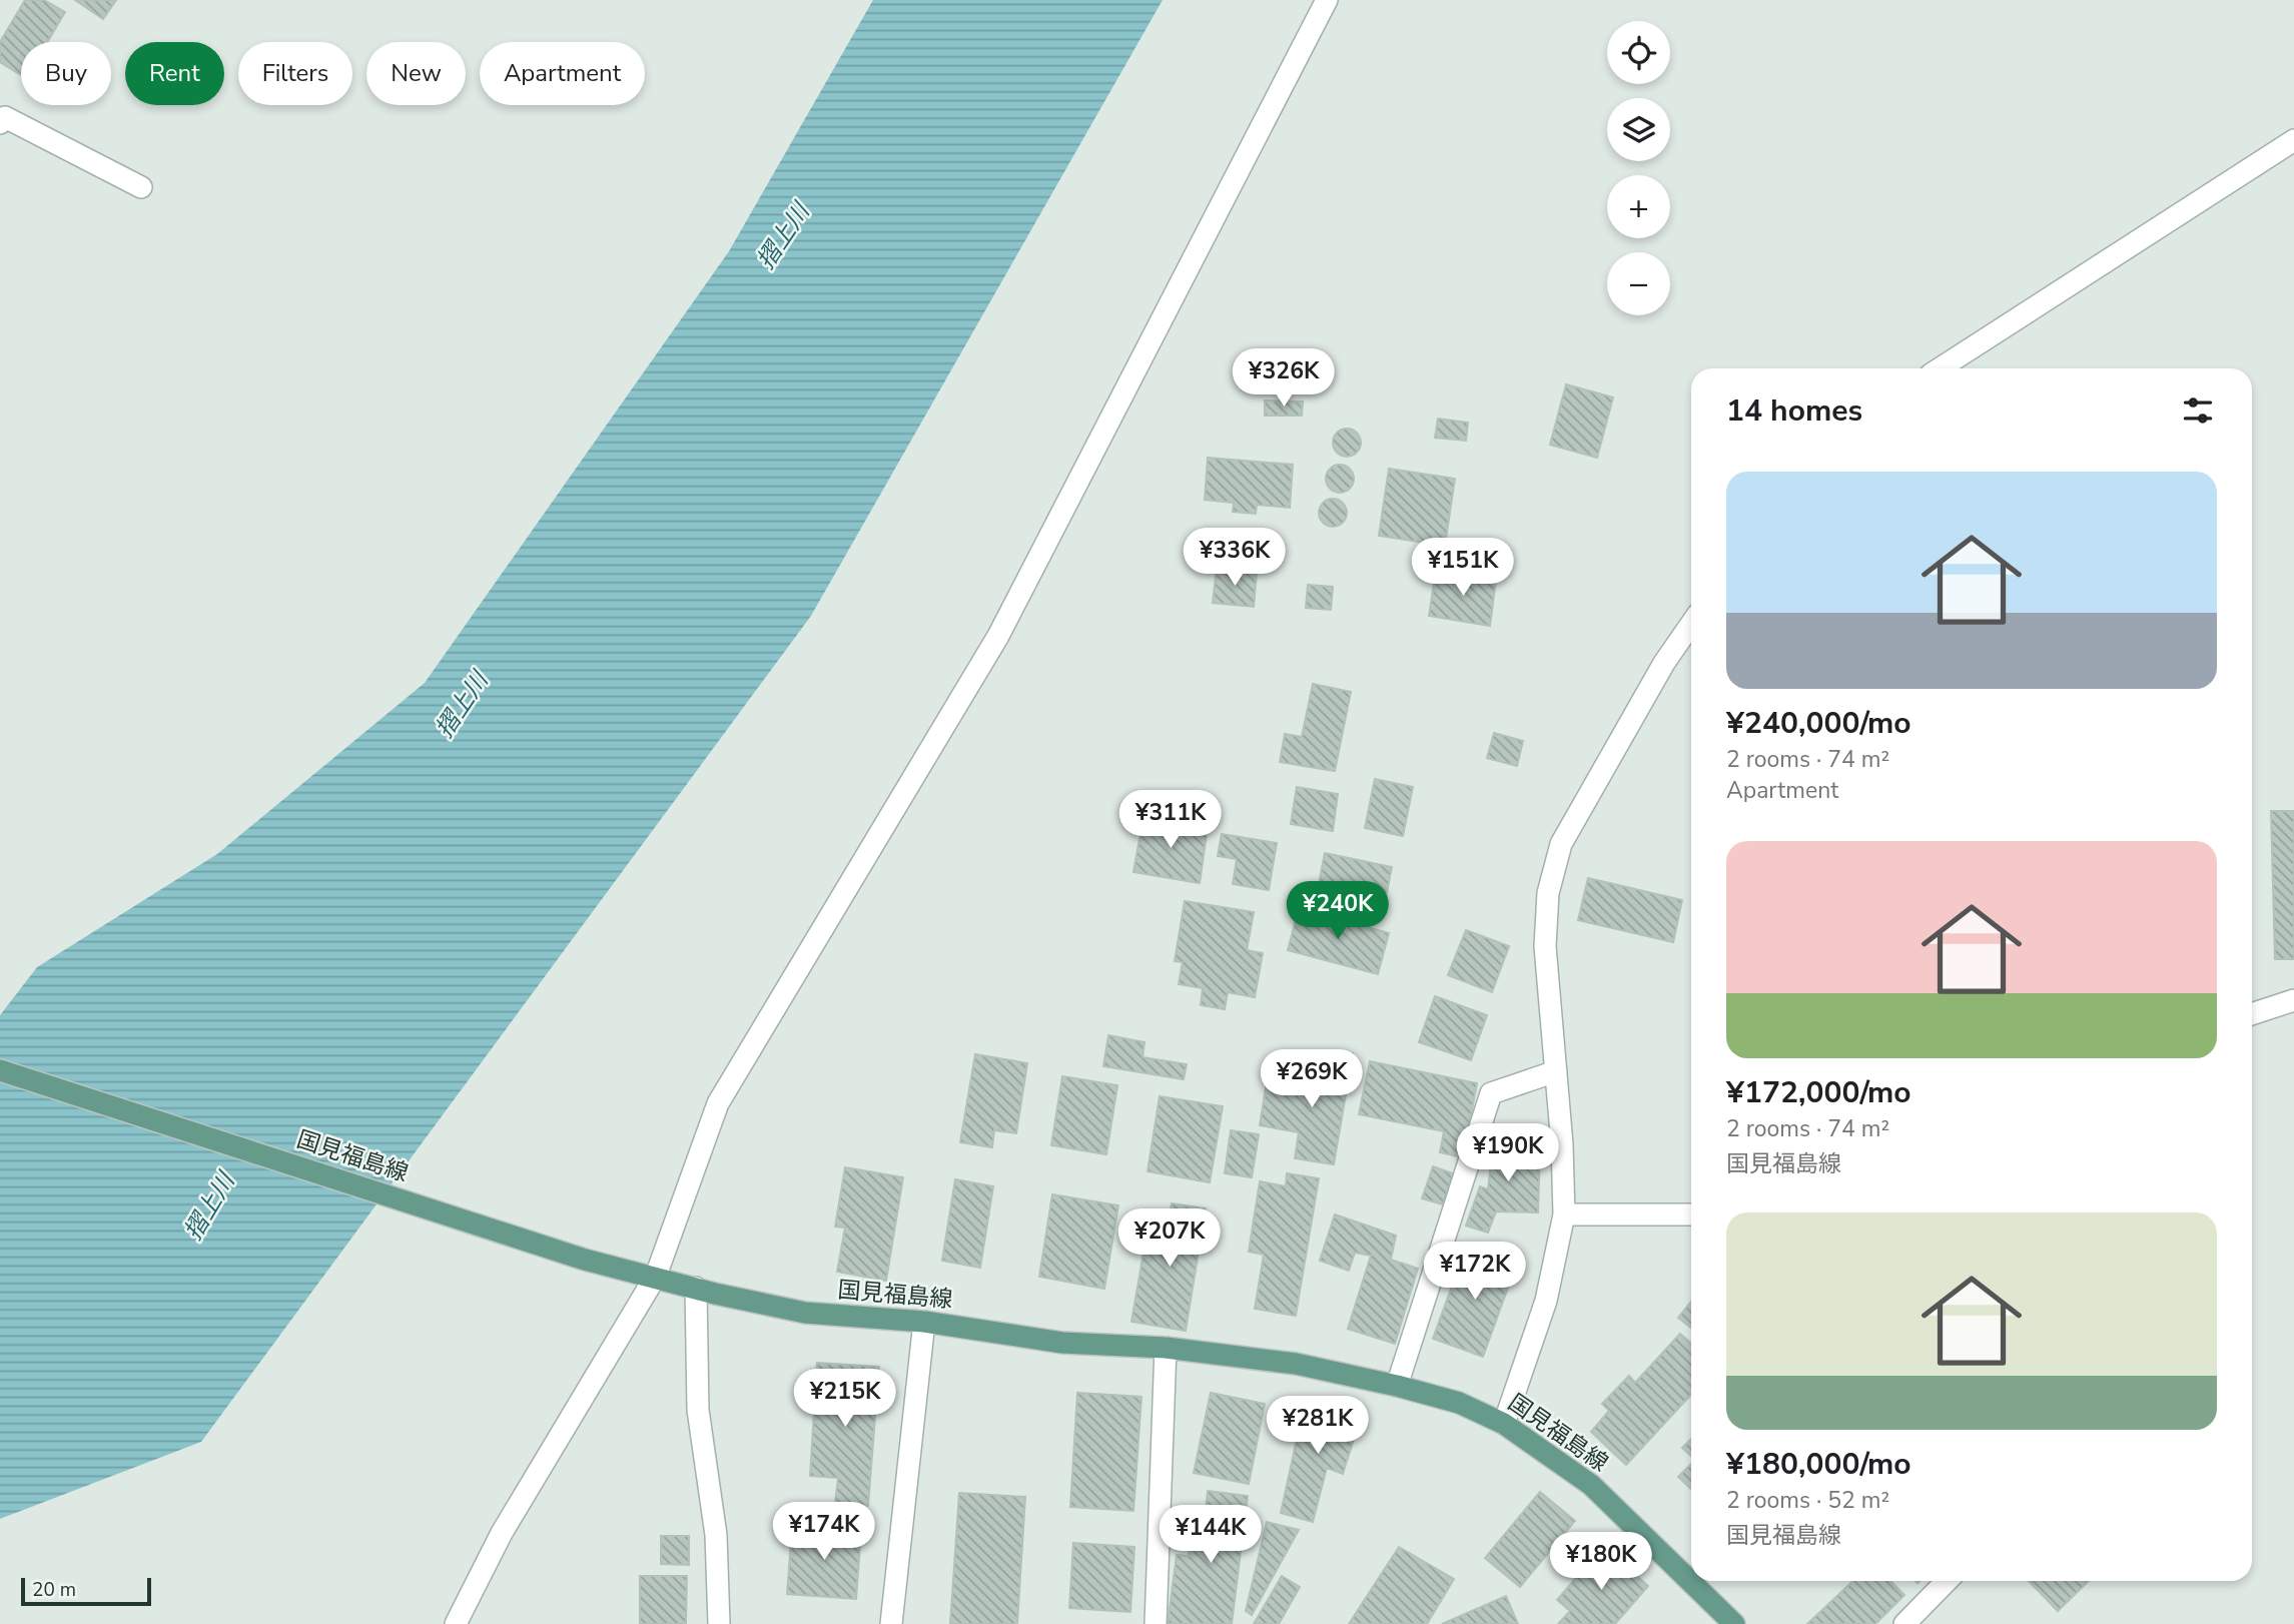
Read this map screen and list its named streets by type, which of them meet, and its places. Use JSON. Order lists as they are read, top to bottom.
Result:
{
  "streets": {
    "main road": ["国見福島線"]
  },
  "water": ["摺上川"],
  "scale_bar": "20 m",
  "page": {
    "map_buttons": ["+", "−"],
    "chip": [
      "Buy",
      "Rent",
      "Filters",
      "New",
      "Apartment"
    ],
    "price": [
      "¥326K",
      "¥336K",
      "¥151K",
      "¥311K",
      "¥240K",
      "¥269K",
      "¥190K",
      "¥207K",
      "¥172K",
      "¥215K",
      "¥281K",
      "¥174K",
      "¥144K",
      "¥180K"
    ],
    "heading": "14 homes",
    "list": [
      {
        "name": "¥240,000/mo",
        "note": "2 rooms · 74 m² · Apartment"
      },
      {
        "name": "¥172,000/mo",
        "note": "2 rooms · 74 m² · 国見福島線"
      },
      {
        "name": "¥180,000/mo",
        "note": "2 rooms · 52 m² · 国見福島線"
      }
    ],
    "scale": "20 m"
  }
}
